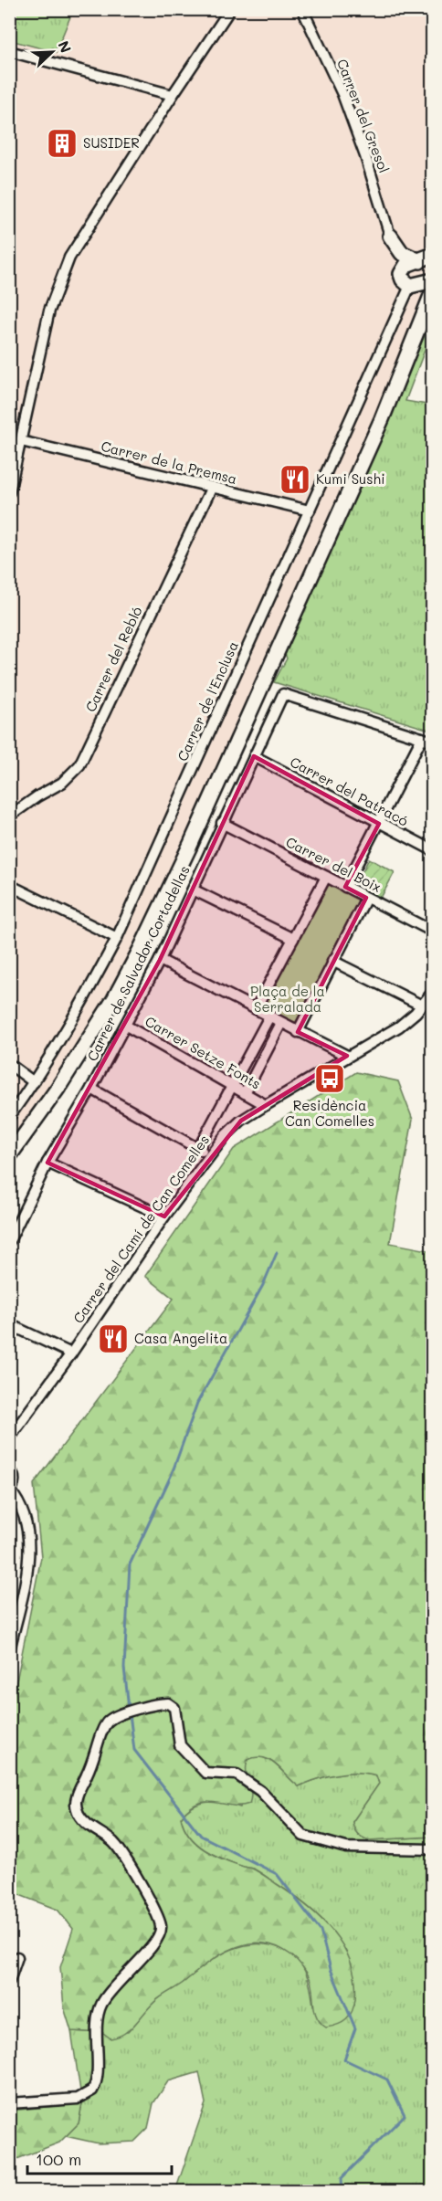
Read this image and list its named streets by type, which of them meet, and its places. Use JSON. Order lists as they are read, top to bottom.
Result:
{
  "streets": {
    "street": [
      "Carrer del Gresol",
      "Carrer de la Premsa",
      "Carrer del Rebló",
      "Carrer de l'Enclusa",
      "Carrer del Patracó",
      "Carrer del Boix",
      "Carrer de Salvador Cortadellas",
      "Carrer Setze Fonts",
      "Carrer del Camí de Can Comelles"
    ]
  },
  "crossings": [
    ["Carrer de la Premsa", "Carrer del Rebló"],
    ["Carrer de la Premsa", "Carrer de l'Enclusa"],
    ["Carrer del Patracó", "Carrer de Salvador Cortadellas"],
    ["Carrer del Boix", "Carrer de Salvador Cortadellas"],
    ["Carrer de Salvador Cortadellas", "Carrer Setze Fonts"],
    ["Carrer Setze Fonts", "Carrer del Camí de Can Comelles"]
  ],
  "parks": ["Plaça de la Serralada"],
  "places": {
    "building": ["SUSIDER"],
    "restaurant": ["Kumi Sushi", "Casa Angelita"],
    "bus stop": ["Residència Can Comelles"]
  },
  "scale_bar": "100 m",
  "north": "top right"
}
